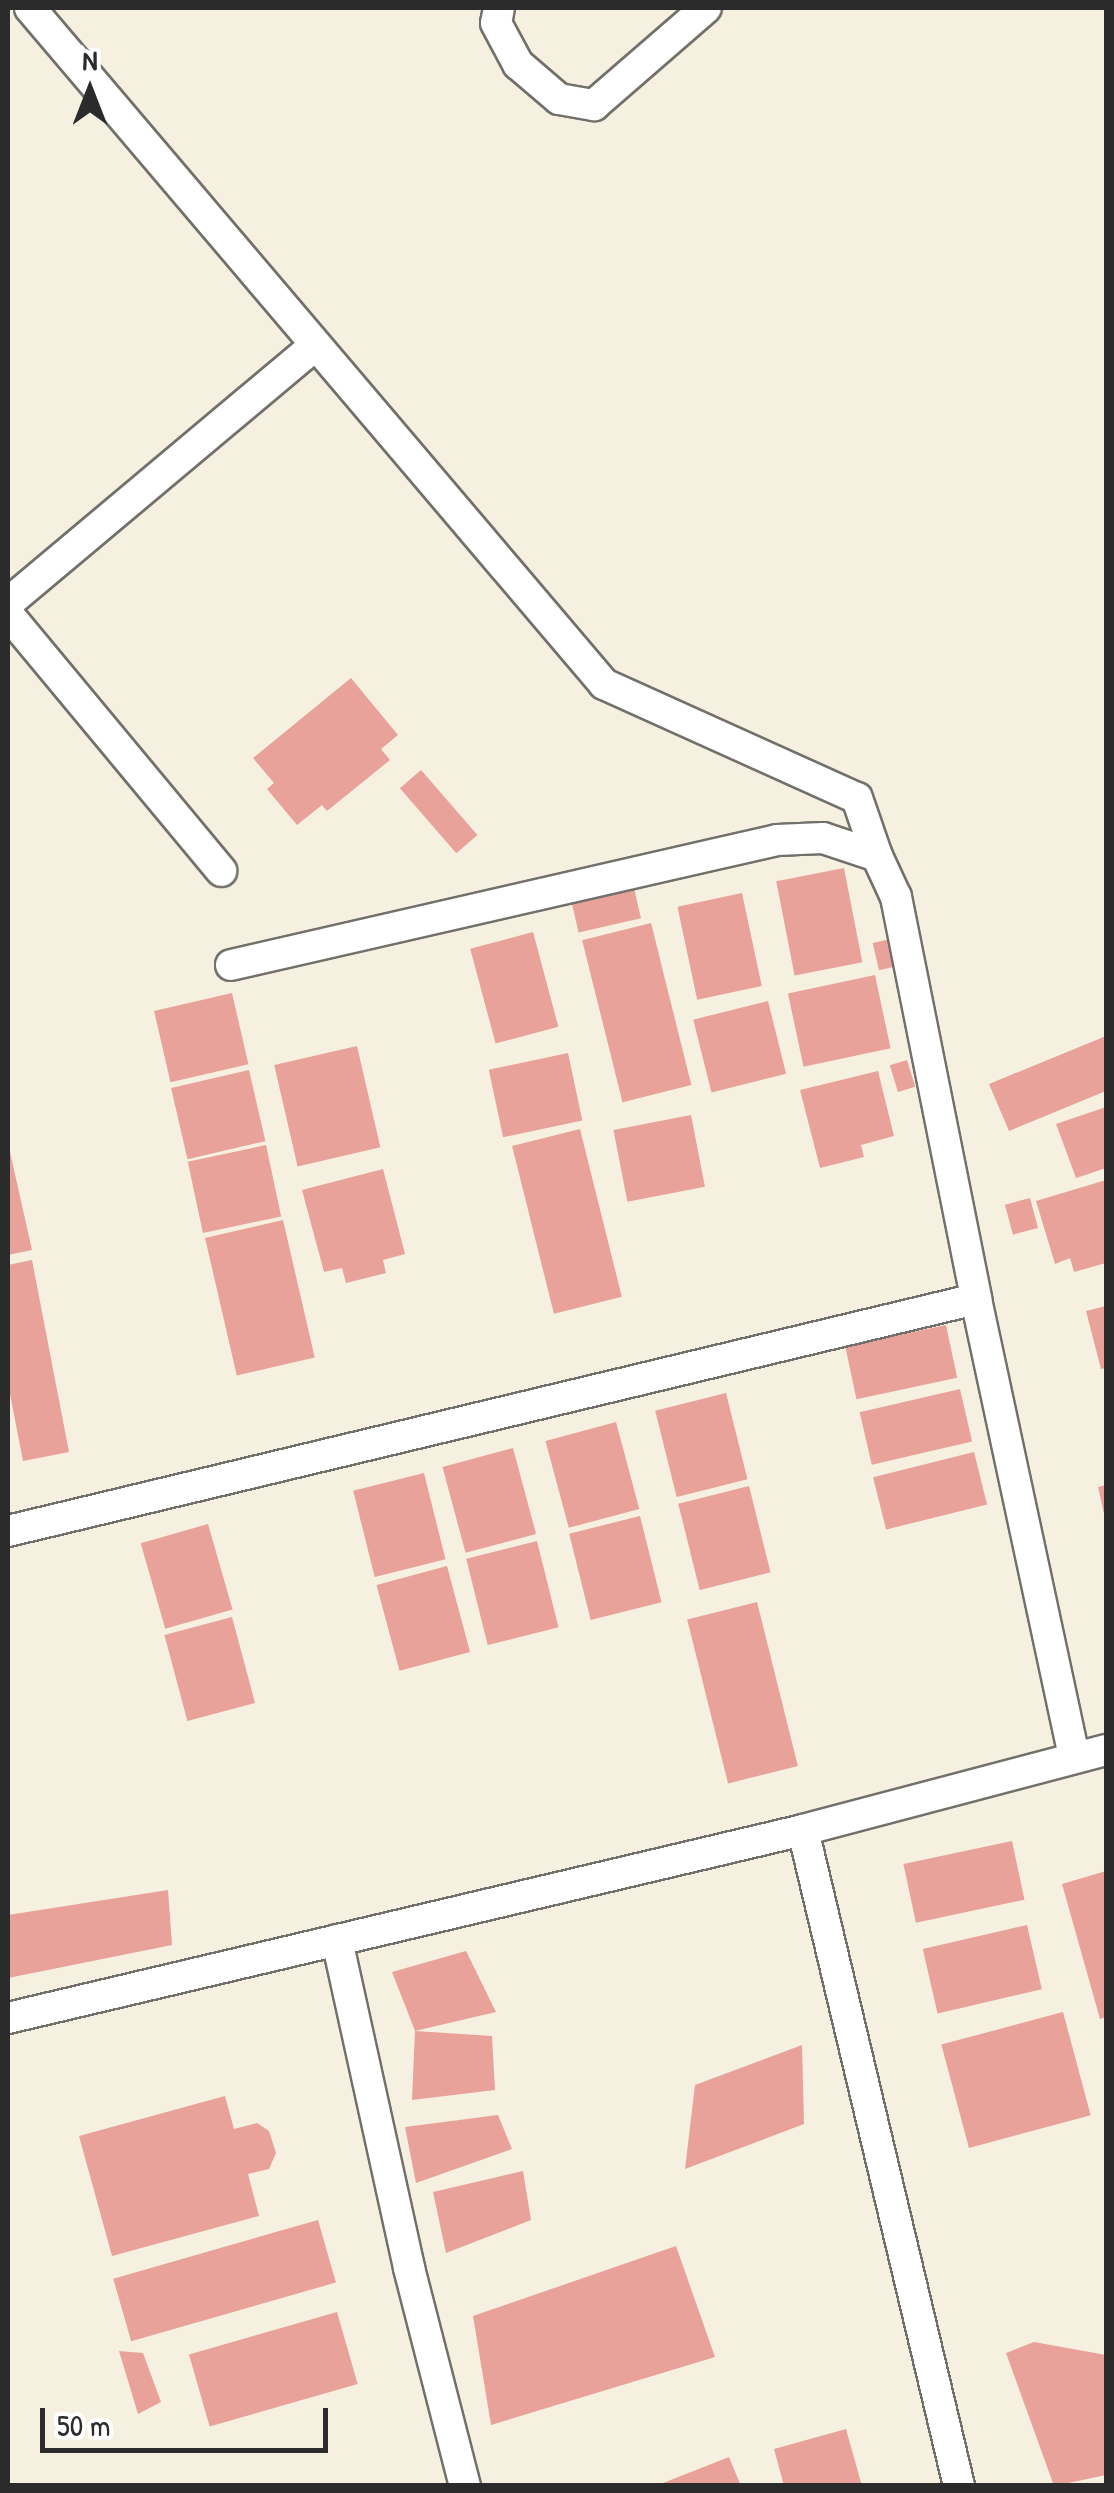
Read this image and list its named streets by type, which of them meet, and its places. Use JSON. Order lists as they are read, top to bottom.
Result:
{
  "scale_bar": "50 m",
  "north": "top"
}
